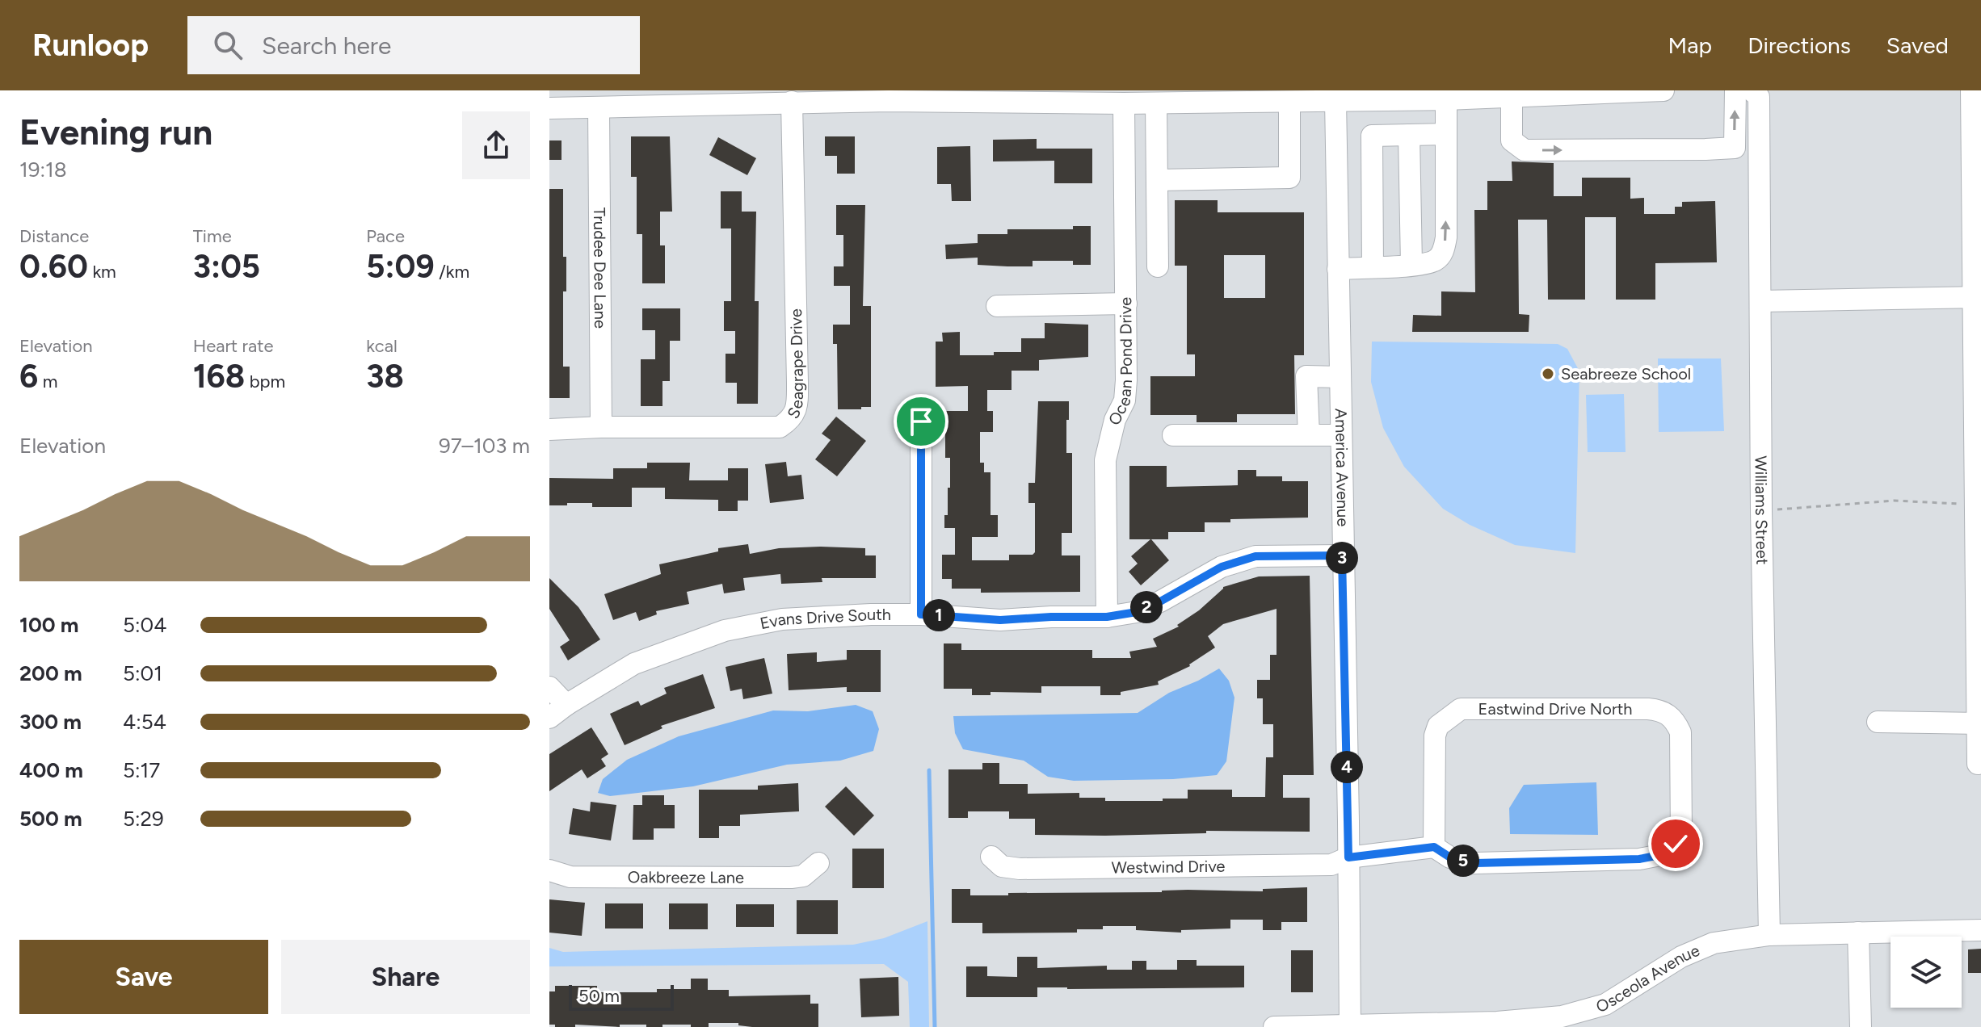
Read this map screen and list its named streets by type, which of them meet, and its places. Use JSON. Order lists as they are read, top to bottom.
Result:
{
  "streets": {
    "street": [
      "Trudee Dee Lane",
      "Ocean Pond Drive",
      "Seagrape Drive",
      "America Avenue",
      "Williams Street",
      "Evans Drive South",
      "Eastwind Drive North",
      "Westwind Drive",
      "Oakbreeze Lane",
      "Osceola Avenue"
    ]
  },
  "crossings": [
    ["Trudee Dee Lane", "Seagrape Drive"],
    ["Ocean Pond Drive", "Evans Drive South"],
    ["America Avenue", "Evans Drive South"],
    ["America Avenue", "Westwind Drive"],
    ["America Avenue", "Osceola Avenue"],
    ["Williams Street", "Osceola Avenue"],
    ["Eastwind Drive North", "Westwind Drive"]
  ],
  "places": ["Seabreeze School"],
  "scale_bar": "50 m",
  "page": {
    "header": "Runloop",
    "search": "Search here",
    "nav": ["Map", "Directions", "Saved"],
    "heading": ["Evening run", "19:18"],
    "stats": [
      ["Distance", "0.60 km"],
      ["Time", "3:05"],
      ["Pace", "5:09 /km"],
      ["Elevation", "6 m"],
      ["Heart rate", "168 bpm"],
      ["kcal", "38"]
    ],
    "chart": ["Elevation", "97–103 m"],
    "pins": [
      "3",
      "2",
      "1",
      "4",
      "5"
    ],
    "list": [
      {
        "name": "100 m",
        "note": "5:04"
      },
      {
        "name": "200 m",
        "note": "5:01"
      },
      {
        "name": "300 m",
        "note": "4:54"
      },
      {
        "name": "400 m",
        "note": "5:17"
      },
      {
        "name": "500 m",
        "note": "5:29"
      }
    ],
    "buttons": ["Save", "Share"],
    "scale": "50 m"
  }
}
